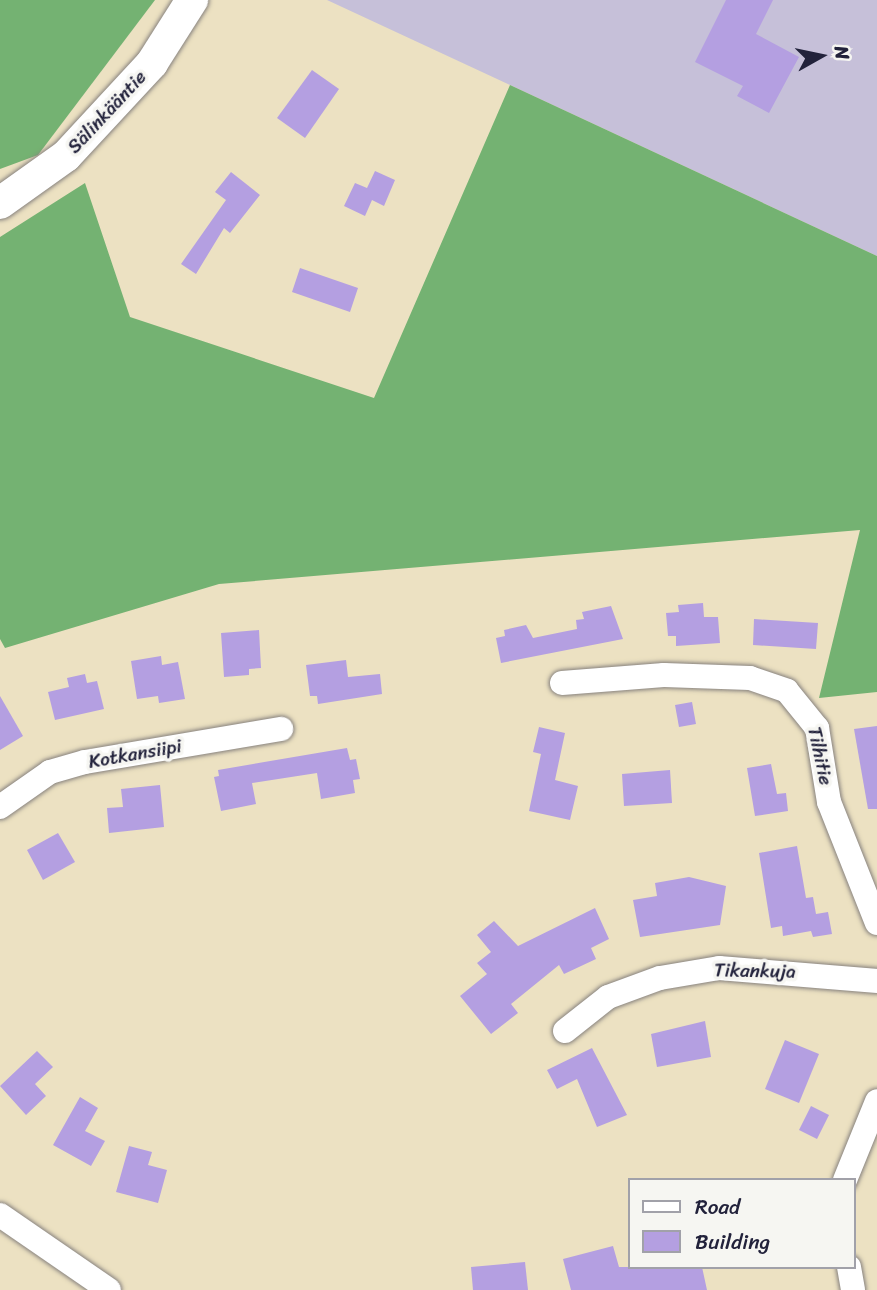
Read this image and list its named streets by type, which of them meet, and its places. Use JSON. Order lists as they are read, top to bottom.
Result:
{
  "streets": {
    "street": [
      "Sälinkääntie",
      "Kotkansiipi",
      "Tilhitie",
      "Tikankuja"
    ]
  },
  "legend": ["Road", "Building"],
  "north": "right"
}
